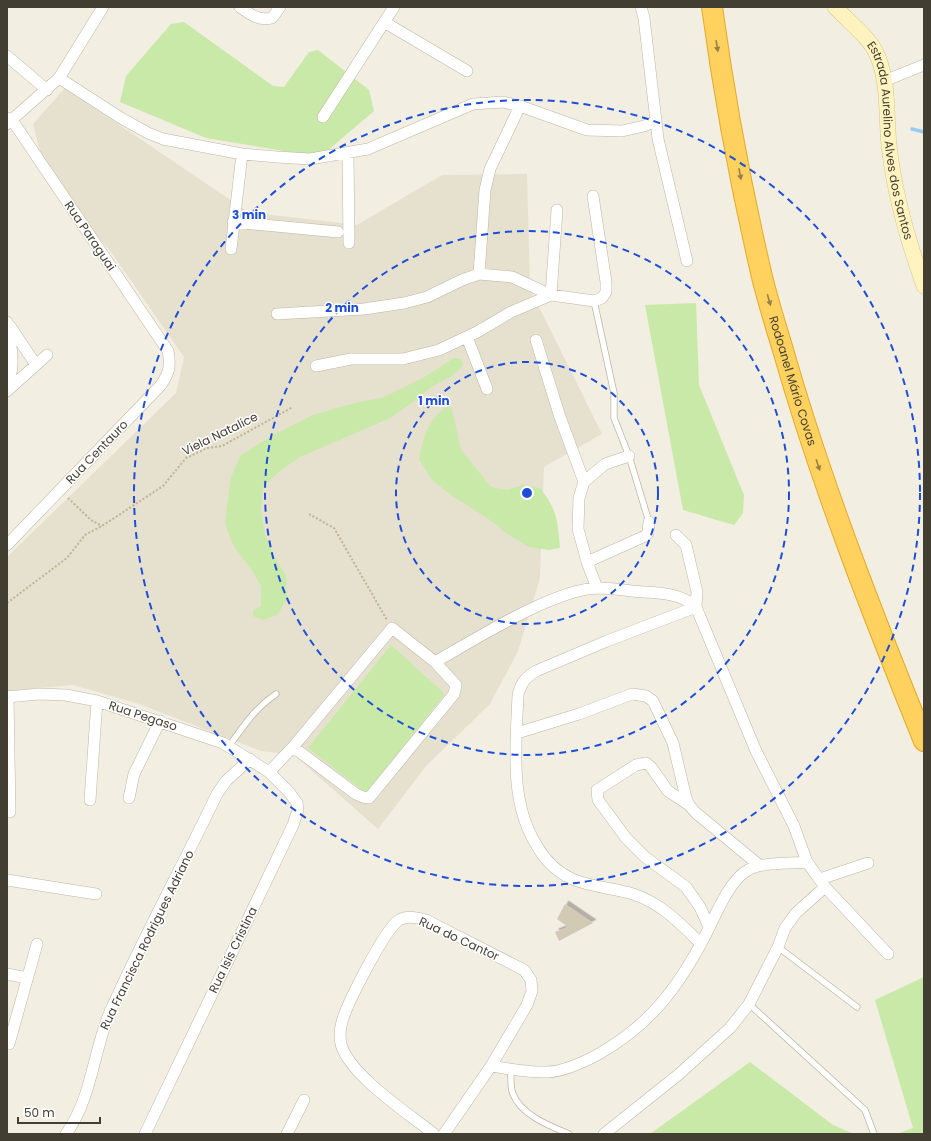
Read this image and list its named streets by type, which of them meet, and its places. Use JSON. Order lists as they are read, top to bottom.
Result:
{
  "streets": {
    "highway": ["Rodoanel Mário Covas"],
    "main road": ["Estrada Aurelino Alves dos Santos"],
    "street": [
      "Rua Paraguai",
      "Rua Centauro",
      "Rua Pegaso",
      "Rua do Cantor",
      "Rua Francisca Rodrigues Adriano",
      "Rua Isis Cristina"
    ],
    "path": ["Viela Natalice"]
  },
  "crossings": [
    ["Rua Paraguai", "Rua Centauro"],
    ["Rua Pegaso", "Rua Francisca Rodrigues Adriano"],
    ["Rua Pegaso", "Rua Isis Cristina"]
  ],
  "one_way": ["Rodoanel Mário Covas"],
  "scale_bar": "50 m",
  "rings": ["3 min", "2 min", "1 min"]
}
